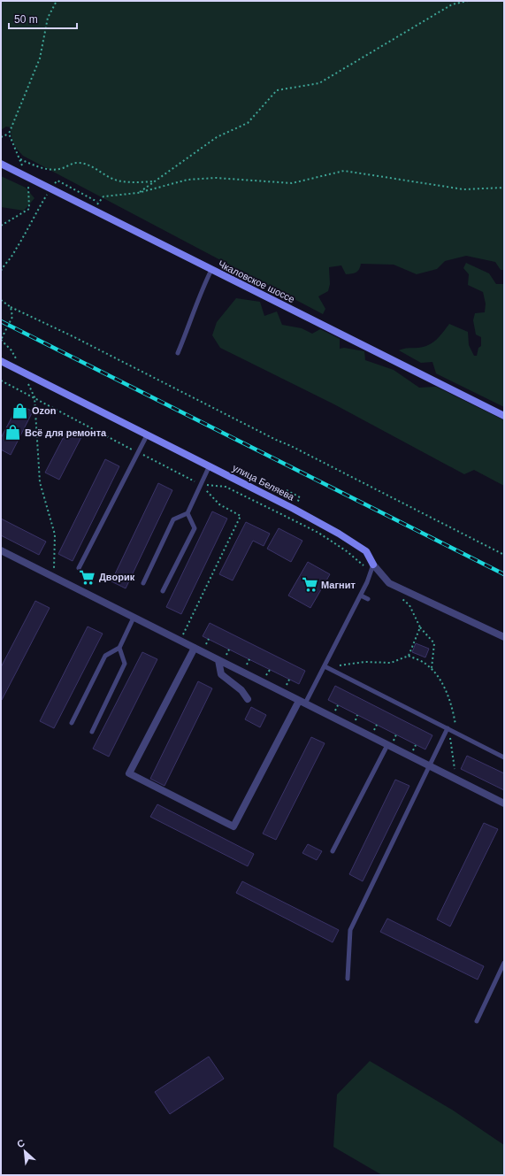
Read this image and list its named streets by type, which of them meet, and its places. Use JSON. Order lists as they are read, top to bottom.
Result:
{
  "streets": {
    "street": ["Чкаловское шоссе", "улица Беляева"]
  },
  "places": {
    "shop": ["Ozon", "Всё для ремонта"],
    "supermarket": ["Дворик", "Магнит"]
  },
  "scale_bar": "50 m",
  "north": "top left"
}
